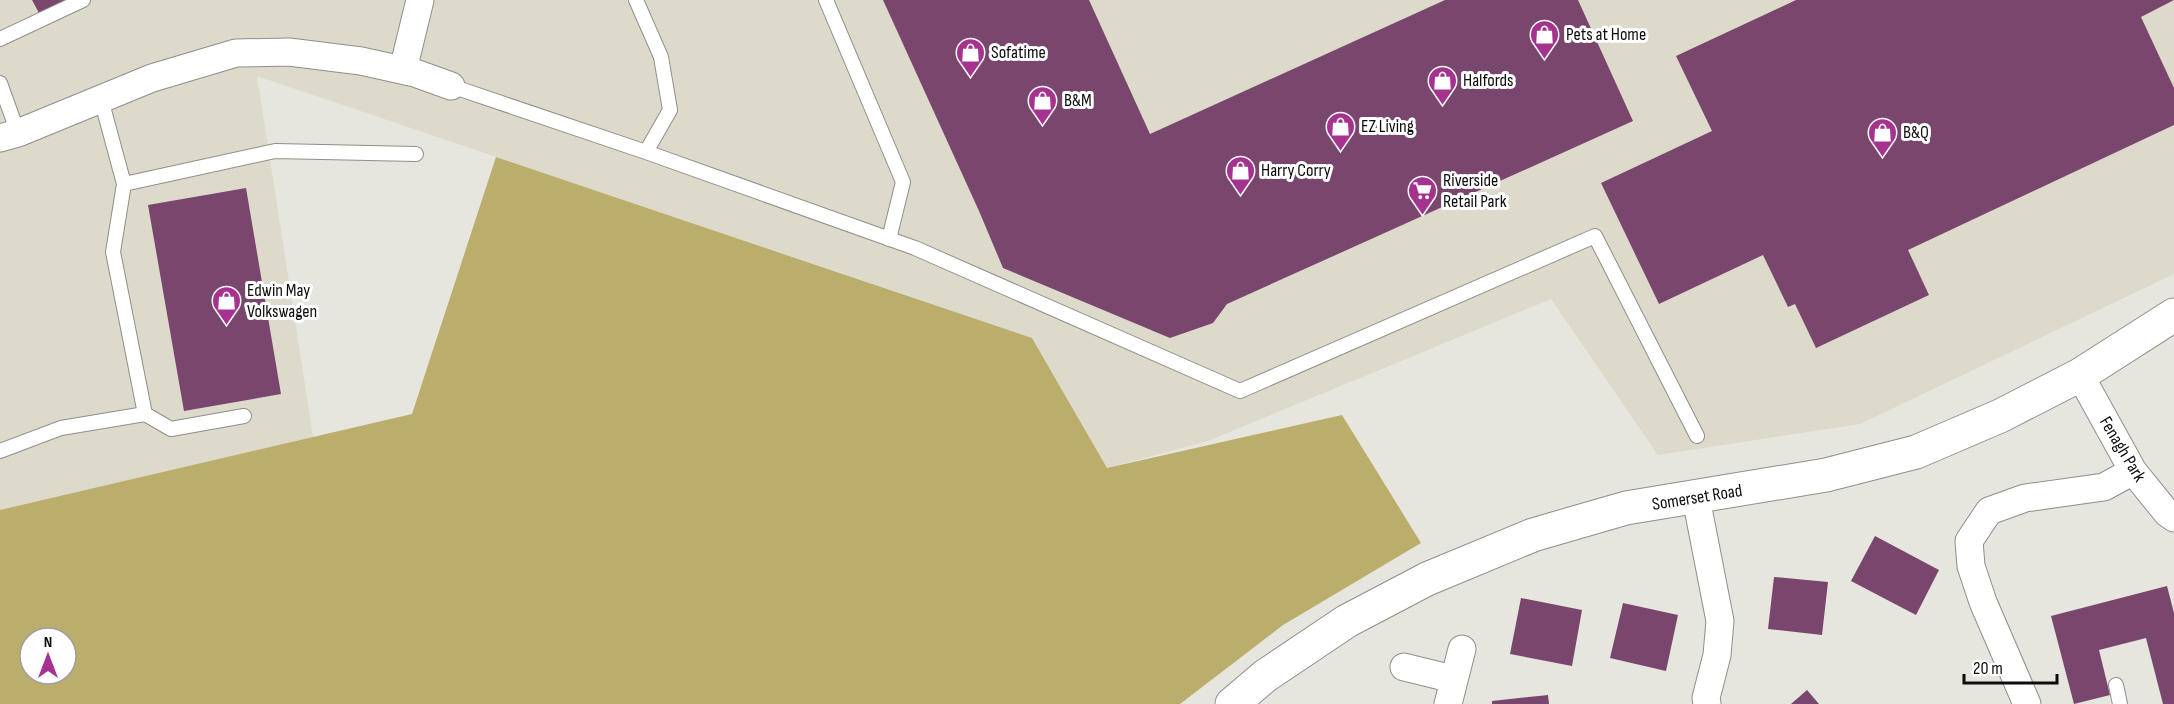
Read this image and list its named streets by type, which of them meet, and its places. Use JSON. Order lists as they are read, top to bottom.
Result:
{
  "streets": {
    "street": ["Fenagh Park", "Somerset Road"]
  },
  "crossings": [
    ["Fenagh Park", "Somerset Road"]
  ],
  "places": {
    "shop": [
      "Pets at Home",
      "Sofatime",
      "Halfords",
      "B&M",
      "EZ Living",
      "B&Q",
      "Harry Corry",
      "Edwin May Volkswagen"
    ],
    "supermarket": ["Riverside Retail Park"]
  },
  "scale_bar": "20 m",
  "north": "top"
}
